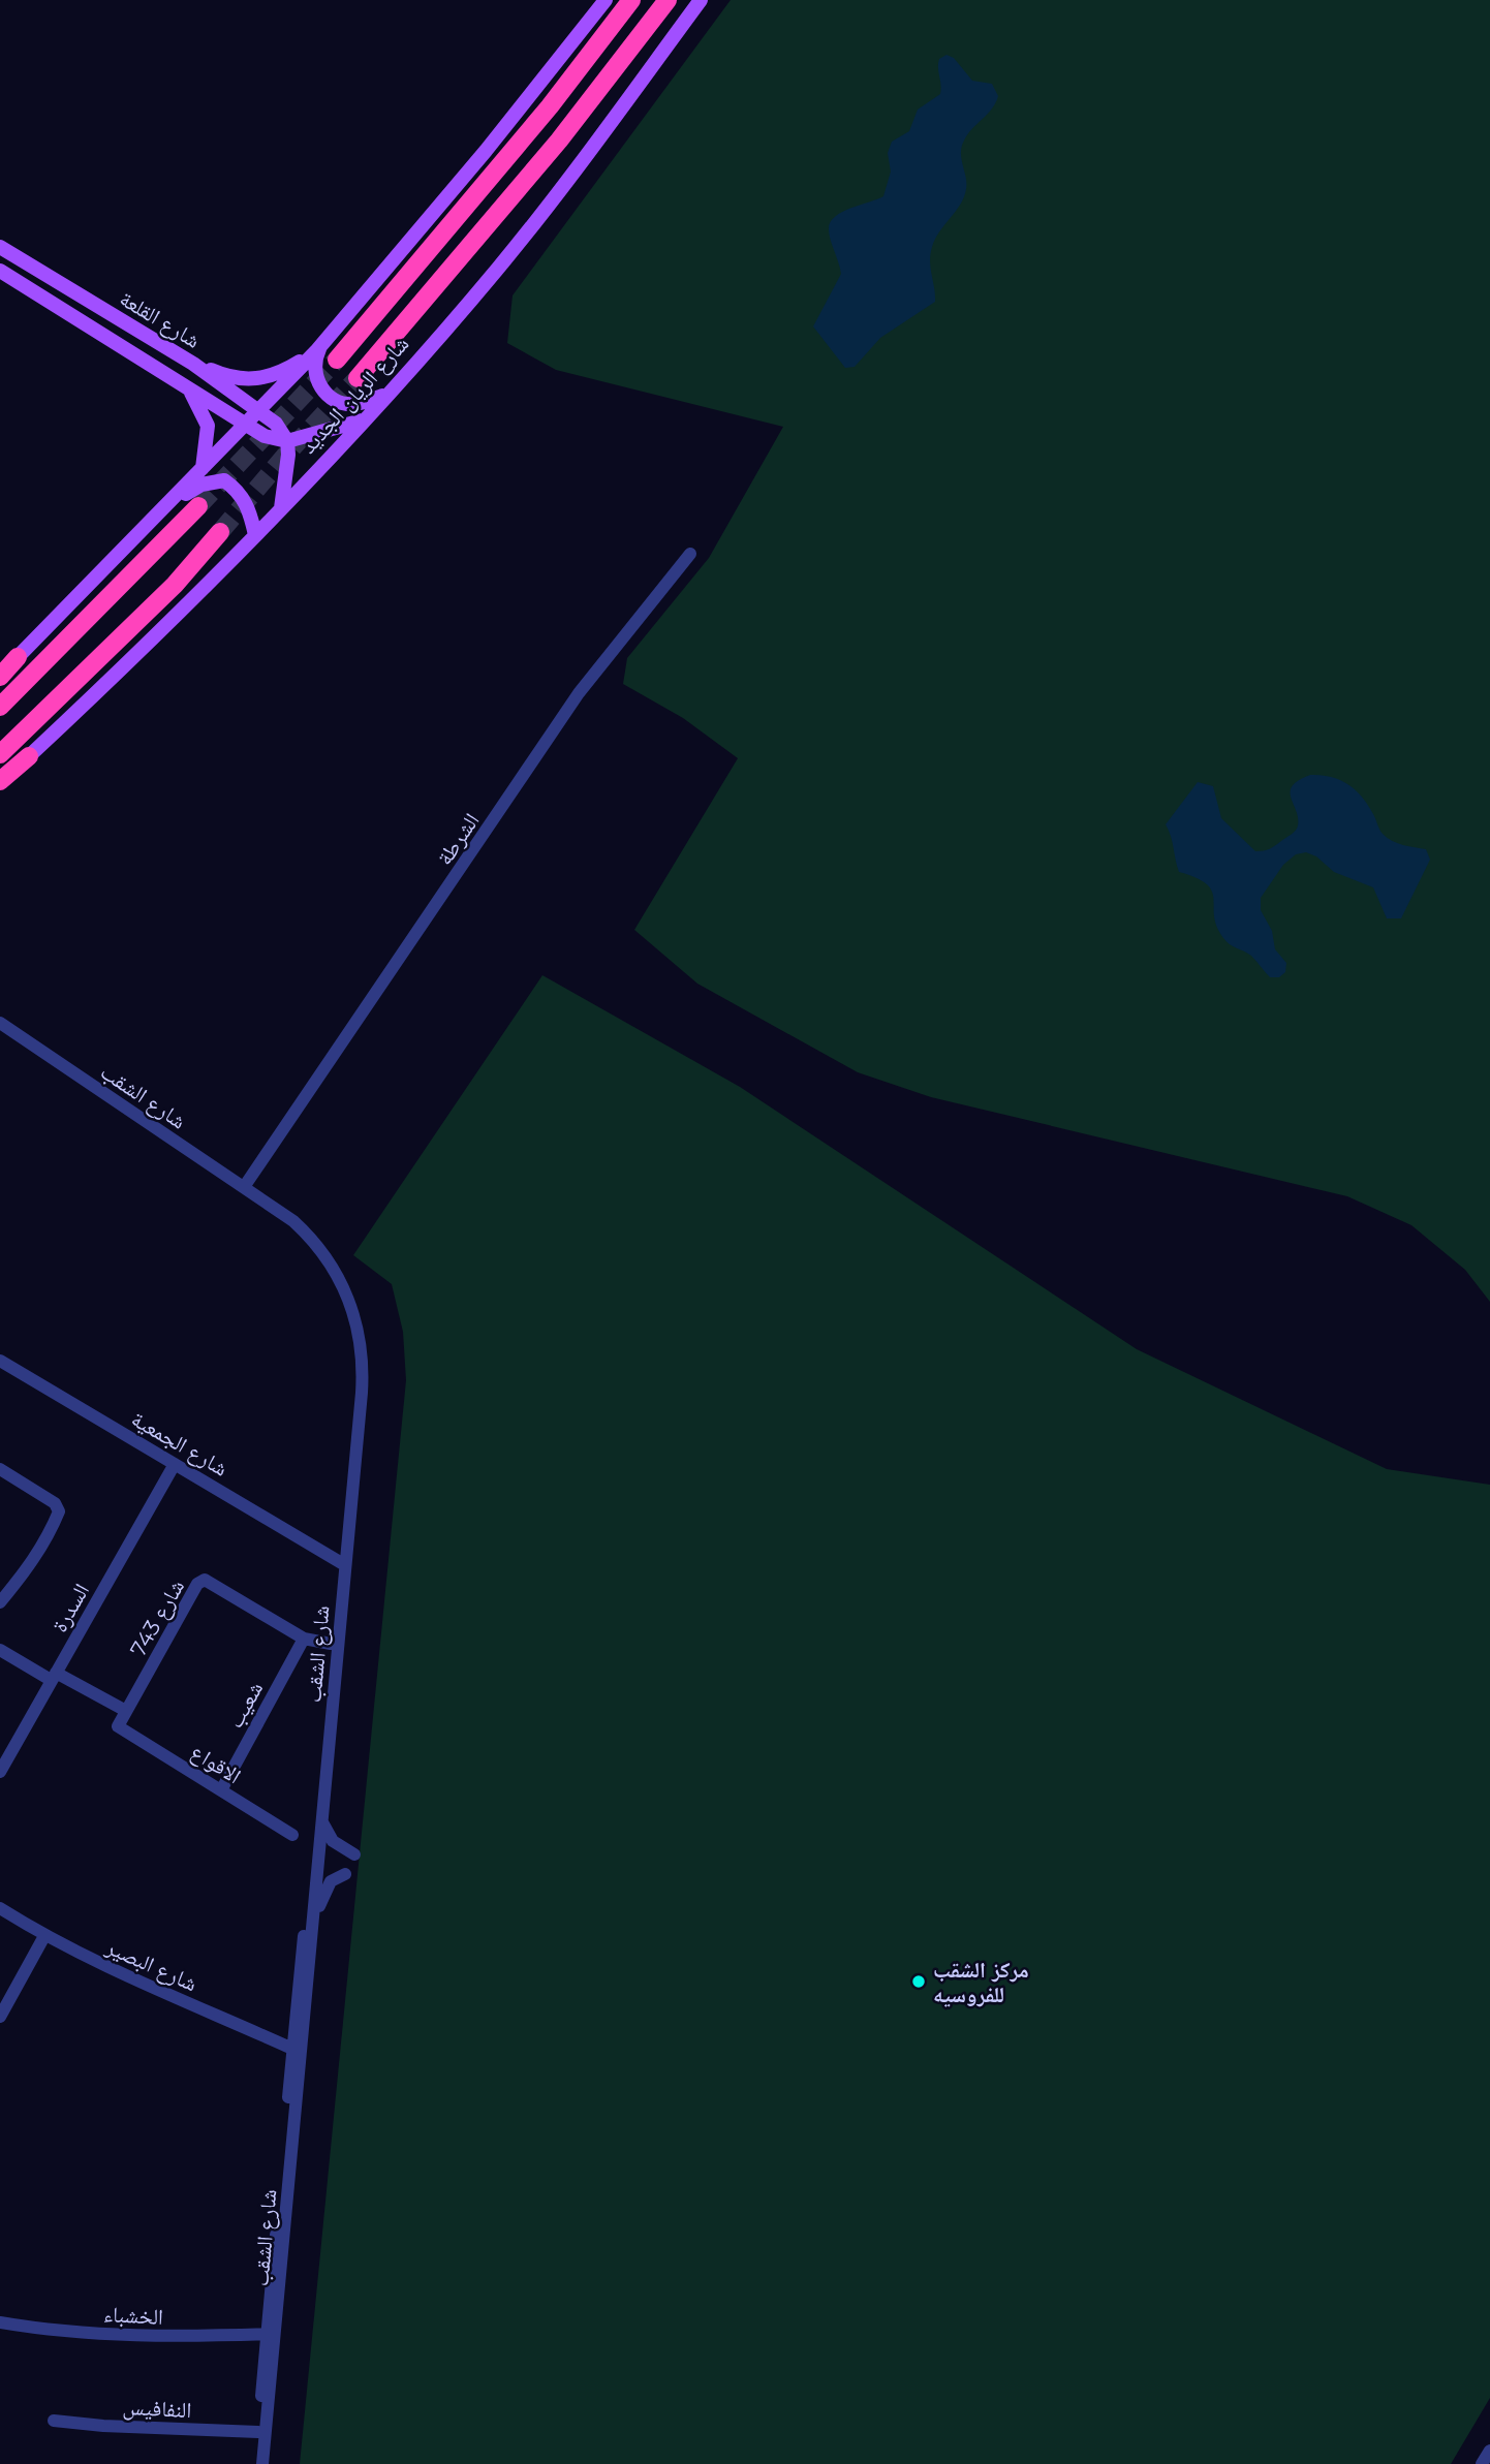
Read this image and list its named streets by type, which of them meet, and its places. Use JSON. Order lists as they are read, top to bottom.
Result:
{
  "streets": {
    "highway": ["شارع الريان الجديد"],
    "main road": ["شارع القلعة"],
    "street": [
      "الشرطة",
      "شارع الشقب",
      "شارع الجمعية",
      "السدرة",
      "شارع 743",
      "شعيب",
      "الاقواع",
      "شارع البصير",
      "الخشباء",
      "النفافيس"
    ]
  },
  "crossings": [
    ["الشرطة", "شارع الشقب"],
    ["شارع الشقب", "شارع الجمعية"],
    ["شارع الشقب", "شارع 743"],
    ["شارع الشقب", "شارع البصير"],
    ["شارع الشقب", "الخشباء"],
    ["شارع الشقب", "النفافيس"],
    ["شارع الجمعية", "السدرة"],
    ["شارع 743", "شعيب"],
    ["شارع 743", "الاقواع"],
    ["شعيب", "الاقواع"]
  ],
  "places": ["مركز الشقب للفروسيه"]
}
